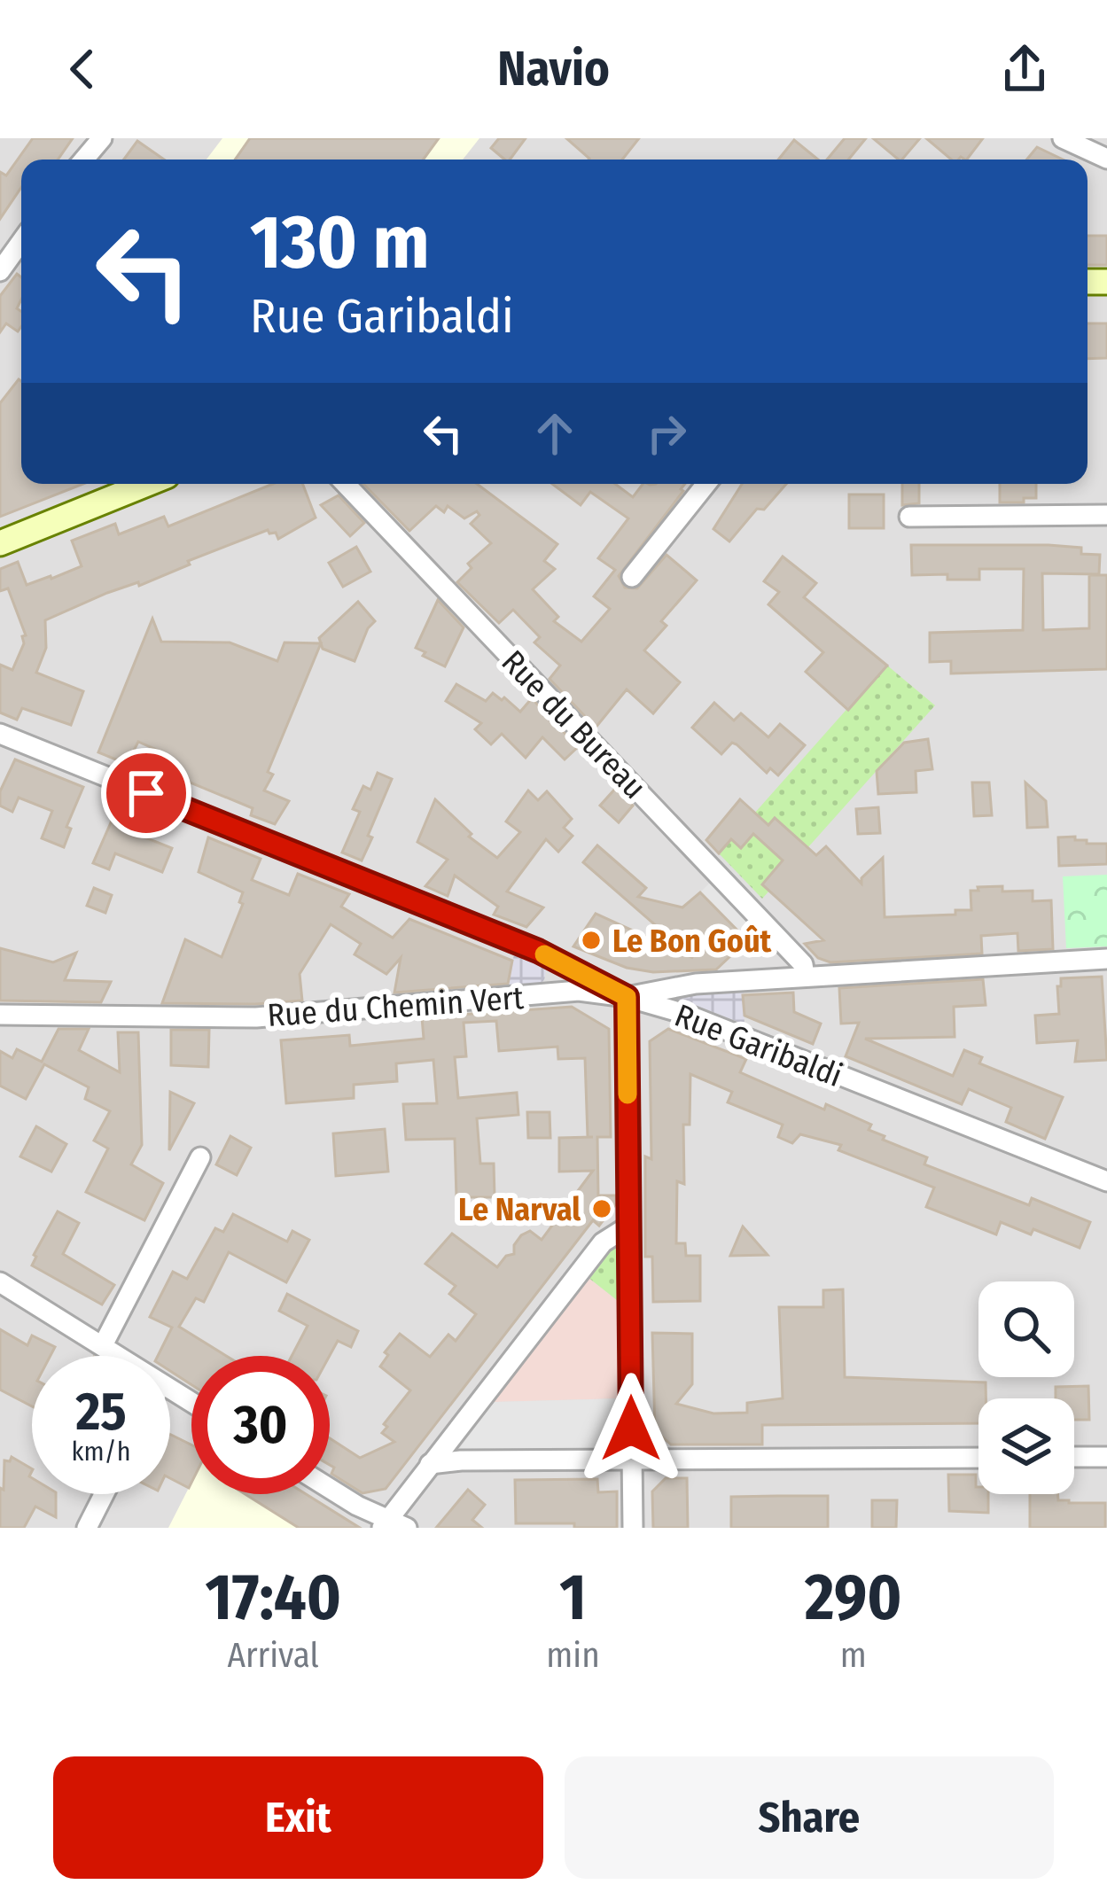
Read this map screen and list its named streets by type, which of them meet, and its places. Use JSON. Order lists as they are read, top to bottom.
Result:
{
  "streets": {
    "street": ["Rue du Bureau", "Rue du Chemin Vert", "Rue Garibaldi"]
  },
  "crossings": [
    ["Rue du Bureau", "Rue du Chemin Vert"],
    ["Rue du Chemin Vert", "Rue Garibaldi"]
  ],
  "places": ["Le Bon Goût", "Le Narval"],
  "page": {
    "header": "Navio",
    "turn": ["130 m", "Rue Garibaldi"],
    "speed": "25 km/h",
    "limit": "30",
    "eta": [
      "17:40",
      "Arrival",
      "1",
      "min",
      "290",
      "m"
    ],
    "buttons": ["Exit", "Share"]
  }
}
